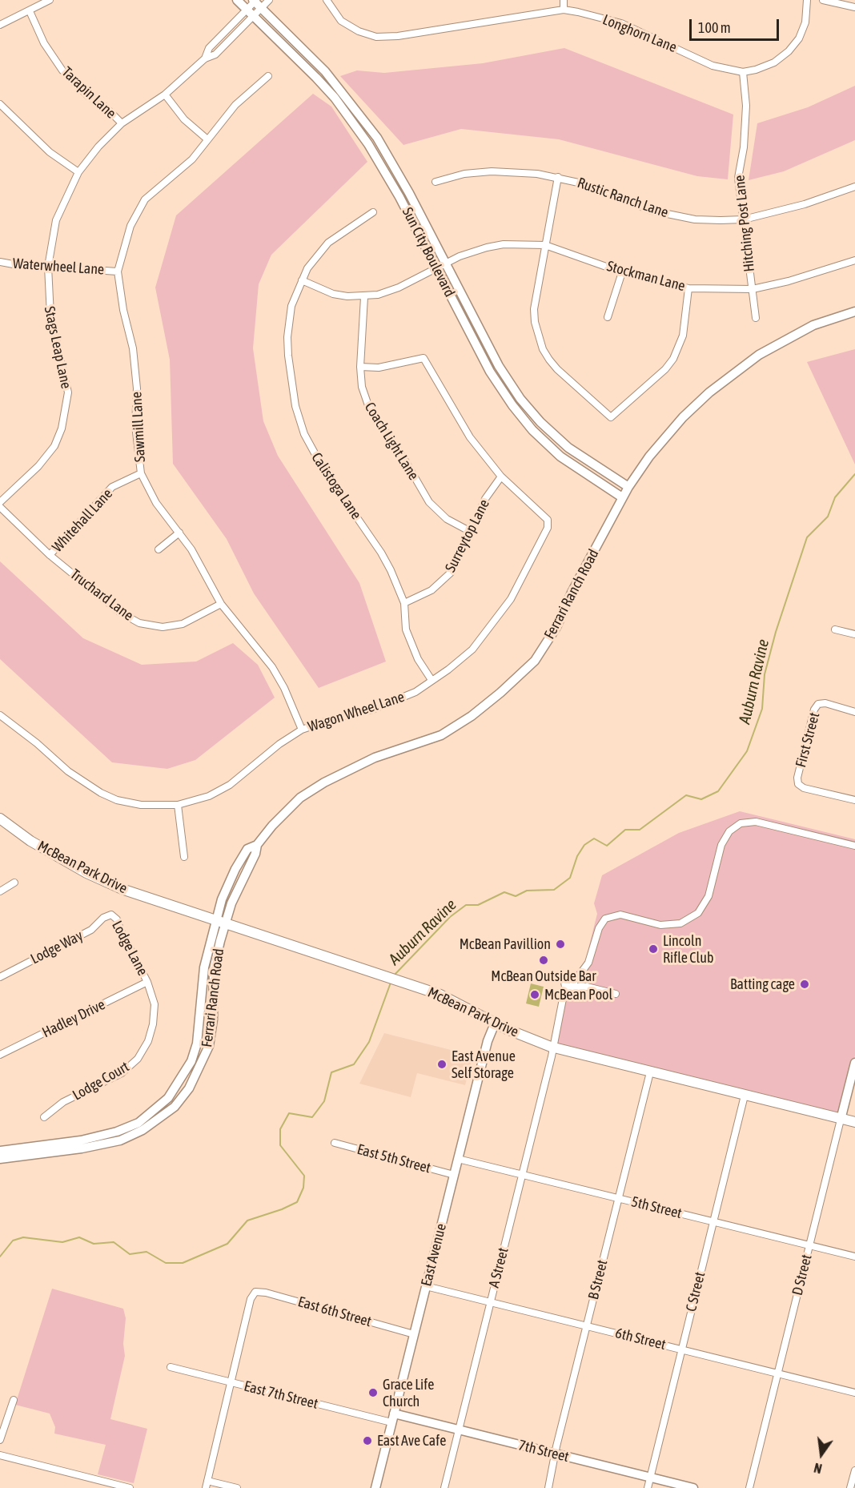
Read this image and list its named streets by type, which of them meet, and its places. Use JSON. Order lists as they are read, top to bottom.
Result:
{
  "streets": {
    "main road": ["McBean Park Drive"],
    "street": [
      "Longhorn Lane",
      "Tarapin Lane",
      "Rustic Ranch Lane",
      "Hitching Post Lane",
      "Sun City Boulevard",
      "Waterwheel Lane",
      "Stockman Lane",
      "Stags Leap Lane",
      "Sawmill Lane",
      "Coach Light Lane",
      "Calistoga Lane",
      "Whitehall Lane",
      "Surreytop Lane",
      "Ferrari Ranch Road",
      "Truchard Lane",
      "Wagon Wheel Lane",
      "First Street",
      "Lodge Way",
      "Lodge Lane",
      "Hadley Drive",
      "Lodge Court",
      "East 5th Street",
      "5th Street",
      "East Avenue",
      "A Street",
      "D Street",
      "B Street",
      "C Street",
      "East 6th Street",
      "6th Street",
      "East 7th Street",
      "7th Street"
    ]
  },
  "crossings": [
    ["Longhorn Lane", "Hitching Post Lane"],
    ["Tarapin Lane", "Stags Leap Lane"],
    ["Rustic Ranch Lane", "Hitching Post Lane"],
    ["Hitching Post Lane", "Stockman Lane"],
    ["Sun City Boulevard", "Stockman Lane"],
    ["Sun City Boulevard", "Stags Leap Lane"],
    ["Sun City Boulevard", "Ferrari Ranch Road"],
    ["Waterwheel Lane", "Stags Leap Lane"],
    ["Waterwheel Lane", "Sawmill Lane"],
    ["Stockman Lane", "Coach Light Lane"],
    ["Sawmill Lane", "Whitehall Lane"],
    ["Sawmill Lane", "Truchard Lane"],
    ["Sawmill Lane", "Wagon Wheel Lane"],
    ["Coach Light Lane", "Surreytop Lane"],
    ["Coach Light Lane", "Wagon Wheel Lane"],
    ["Calistoga Lane", "Surreytop Lane"],
    ["Calistoga Lane", "Wagon Wheel Lane"],
    ["Whitehall Lane", "Truchard Lane"],
    ["Surreytop Lane", "Wagon Wheel Lane"],
    ["Ferrari Ranch Road", "McBean Park Drive"],
    ["McBean Park Drive", "East Avenue"],
    ["McBean Park Drive", "A Street"],
    ["McBean Park Drive", "D Street"],
    ["McBean Park Drive", "B Street"],
    ["McBean Park Drive", "C Street"],
    ["Lodge Way", "Lodge Lane"],
    ["Lodge Lane", "Hadley Drive"],
    ["Lodge Lane", "Lodge Court"],
    ["Hadley Drive", "Lodge Court"],
    ["East 5th Street", "East Avenue"],
    ["5th Street", "East Avenue"],
    ["5th Street", "A Street"],
    ["5th Street", "D Street"],
    ["5th Street", "B Street"],
    ["5th Street", "C Street"],
    ["East Avenue", "East 6th Street"],
    ["East Avenue", "6th Street"],
    ["East Avenue", "East 7th Street"],
    ["East Avenue", "7th Street"],
    ["A Street", "6th Street"],
    ["A Street", "7th Street"],
    ["D Street", "6th Street"],
    ["B Street", "6th Street"],
    ["B Street", "7th Street"],
    ["C Street", "6th Street"],
    ["C Street", "7th Street"],
    ["East 6th Street", "East 7th Street"],
    ["East 7th Street", "7th Street"]
  ],
  "water": ["Auburn Ravine"],
  "places": [
    "McBean Pavillion",
    "Lincoln Rifle Club",
    "McBean Outside Bar",
    "Batting cage",
    "McBean Pool",
    "East Avenue Self Storage",
    "Grace Life Church",
    "East Ave Cafe"
  ],
  "scale_bar": "100 m",
  "north": "bottom"
}
